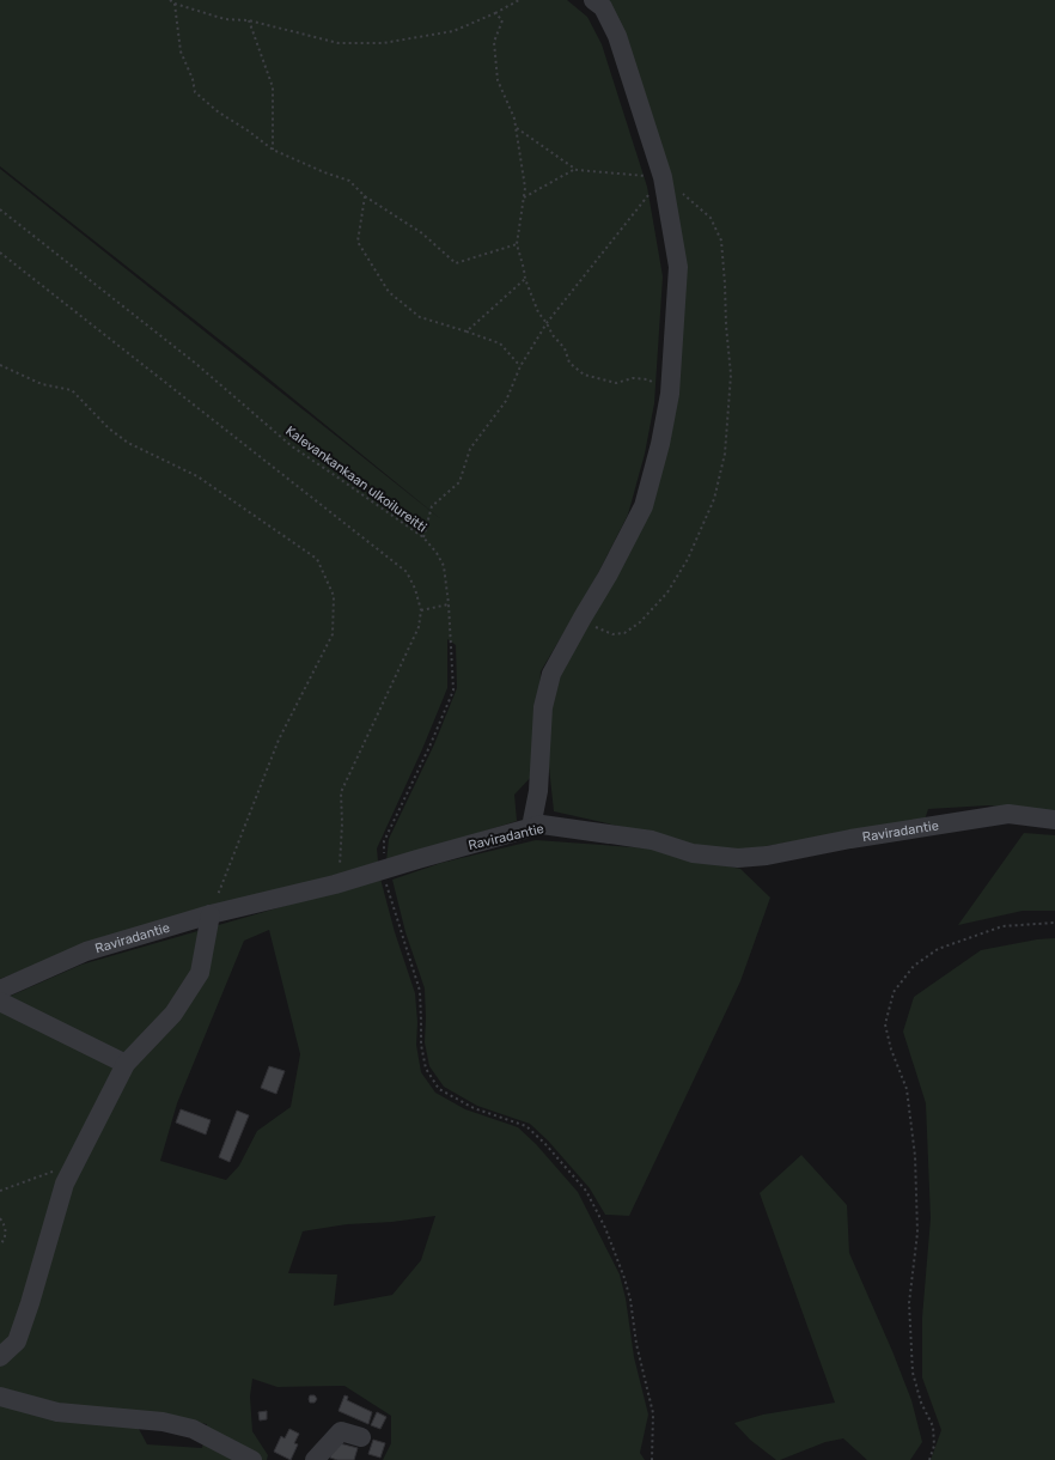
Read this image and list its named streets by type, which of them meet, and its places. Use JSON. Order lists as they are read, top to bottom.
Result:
{
  "streets": {
    "street": ["Raviradantie"],
    "path": ["Kalevankankaan ulkoilureitti"]
  },
  "crossings": [
    ["Kalevankankaan ulkoilureitti", "Raviradantie"]
  ]
}
